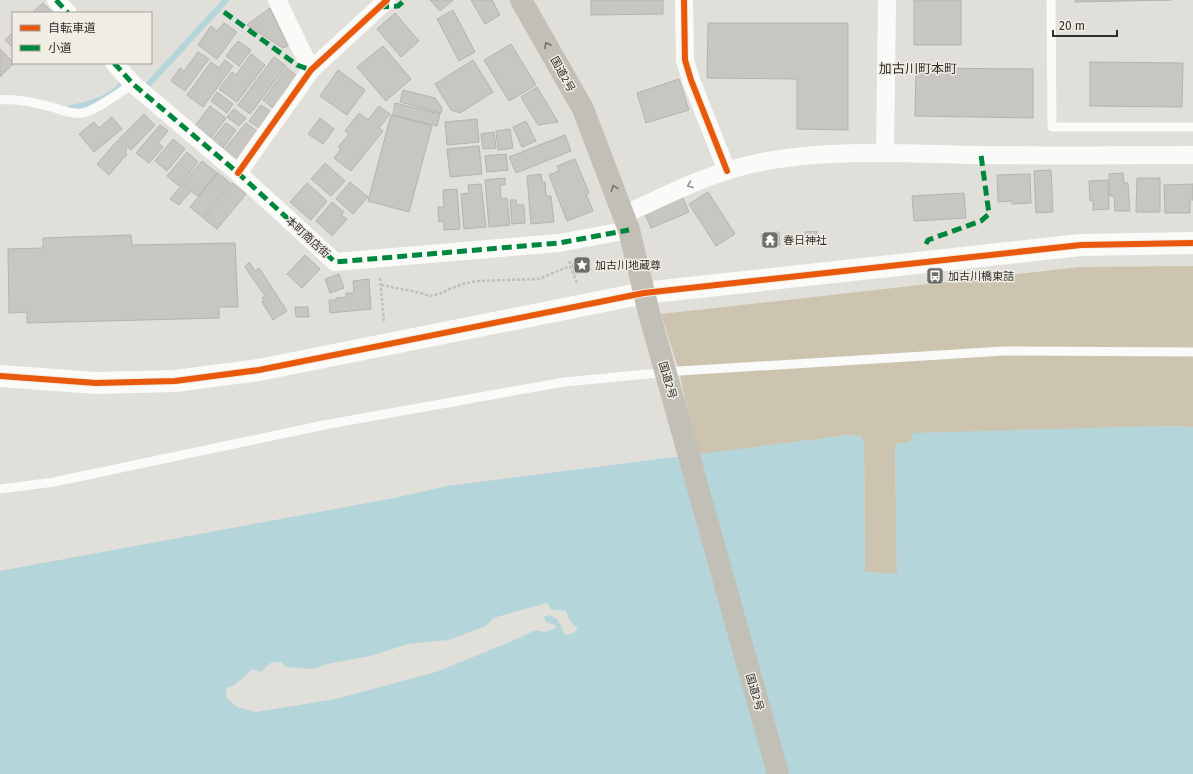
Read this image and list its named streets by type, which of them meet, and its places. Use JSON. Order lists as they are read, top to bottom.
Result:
{
  "streets": {
    "highway": ["国道2号"],
    "street": ["本町商店街"]
  },
  "crossings": [
    ["国道2号", "本町商店街"]
  ],
  "districts": ["加古川町本町"],
  "places": {
    "temple": ["春日神社"],
    "place": ["加古川地蔵尊"],
    "bus stop": ["加古川橋東詰"]
  },
  "legend": ["自転車道", "小道"],
  "scale_bar": "20 m"
}
